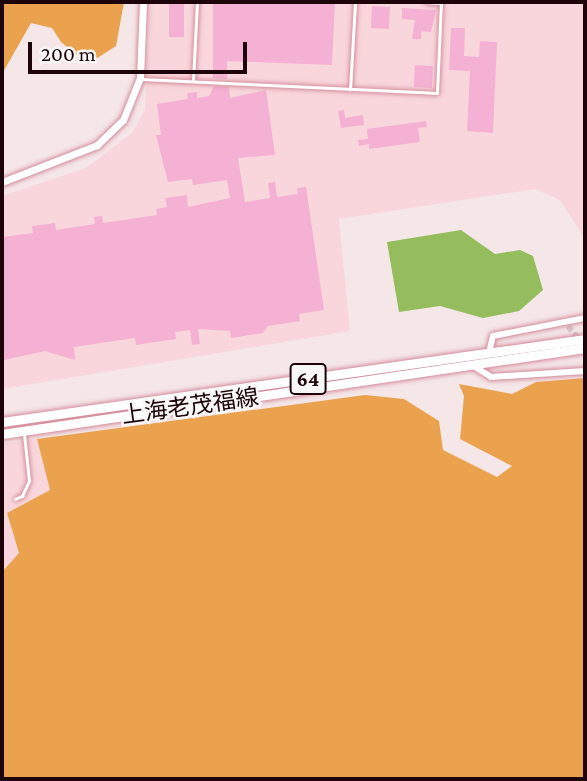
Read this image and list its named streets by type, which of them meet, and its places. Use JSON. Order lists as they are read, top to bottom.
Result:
{
  "streets": {
    "main road": ["64", "上海老茂福線"]
  },
  "scale_bar": "200 m"
}
